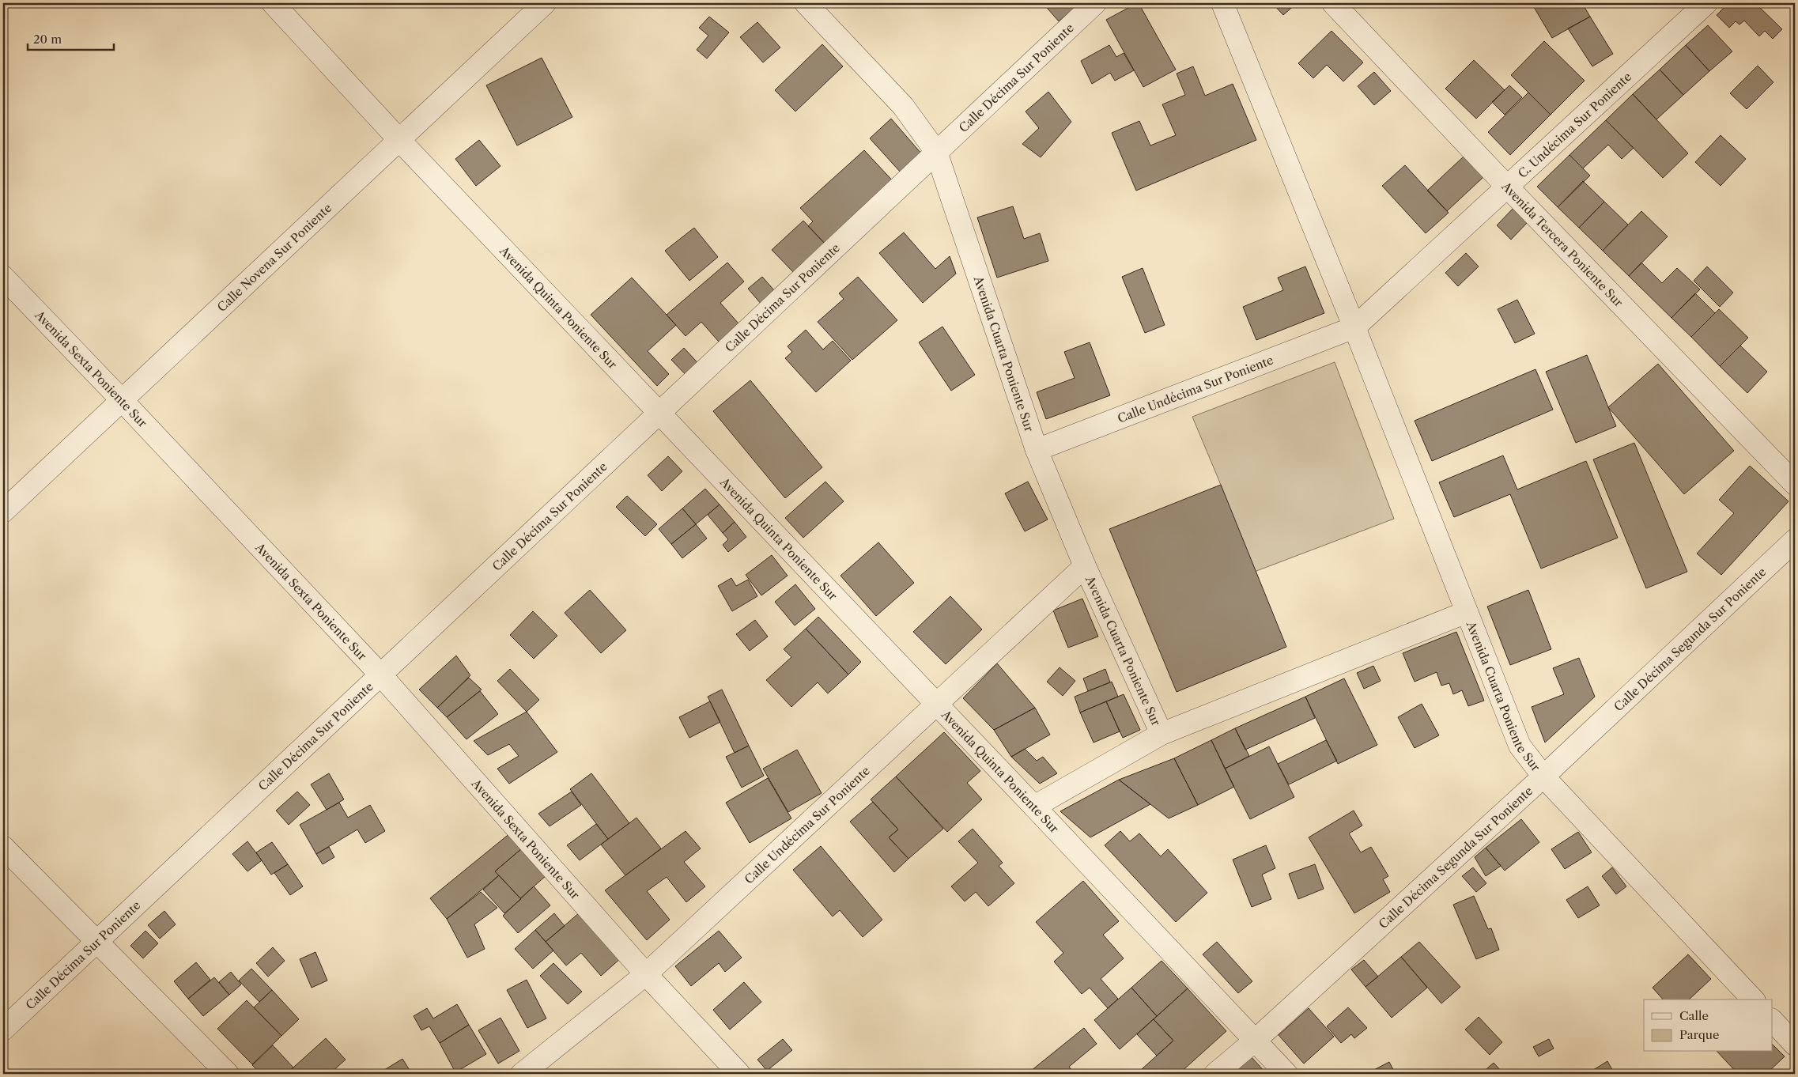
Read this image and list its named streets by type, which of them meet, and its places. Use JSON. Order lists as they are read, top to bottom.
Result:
{
  "streets": {
    "street": [
      "Calle Décima Sur Poniente",
      "C. Undécima Sur Poniente",
      "Avenida Tercera Poniente Sur",
      "Calle Novena Sur Poniente",
      "Avenida Quinta Poniente Sur",
      "Avenida Cuarta Poniente Sur",
      "Avenida Sexta Poniente Sur",
      "Calle Undécima Sur Poniente",
      "Calle Décima Segunda Sur Poniente"
    ]
  },
  "crossings": [
    ["Calle Décima Sur Poniente", "Avenida Quinta Poniente Sur"],
    ["Calle Décima Sur Poniente", "Avenida Cuarta Poniente Sur"],
    ["Calle Décima Sur Poniente", "Avenida Sexta Poniente Sur"],
    ["C. Undécima Sur Poniente", "Avenida Tercera Poniente Sur"],
    ["C. Undécima Sur Poniente", "Avenida Cuarta Poniente Sur"],
    ["C. Undécima Sur Poniente", "Calle Undécima Sur Poniente"],
    ["Calle Novena Sur Poniente", "Avenida Quinta Poniente Sur"],
    ["Calle Novena Sur Poniente", "Avenida Sexta Poniente Sur"],
    ["Avenida Quinta Poniente Sur", "Calle Undécima Sur Poniente"],
    ["Avenida Quinta Poniente Sur", "Calle Décima Segunda Sur Poniente"],
    ["Avenida Cuarta Poniente Sur", "Calle Undécima Sur Poniente"],
    ["Avenida Cuarta Poniente Sur", "Calle Décima Segunda Sur Poniente"],
    ["Avenida Sexta Poniente Sur", "Calle Undécima Sur Poniente"]
  ],
  "legend": ["Calle", "Parque"],
  "scale_bar": "20 m"
}
